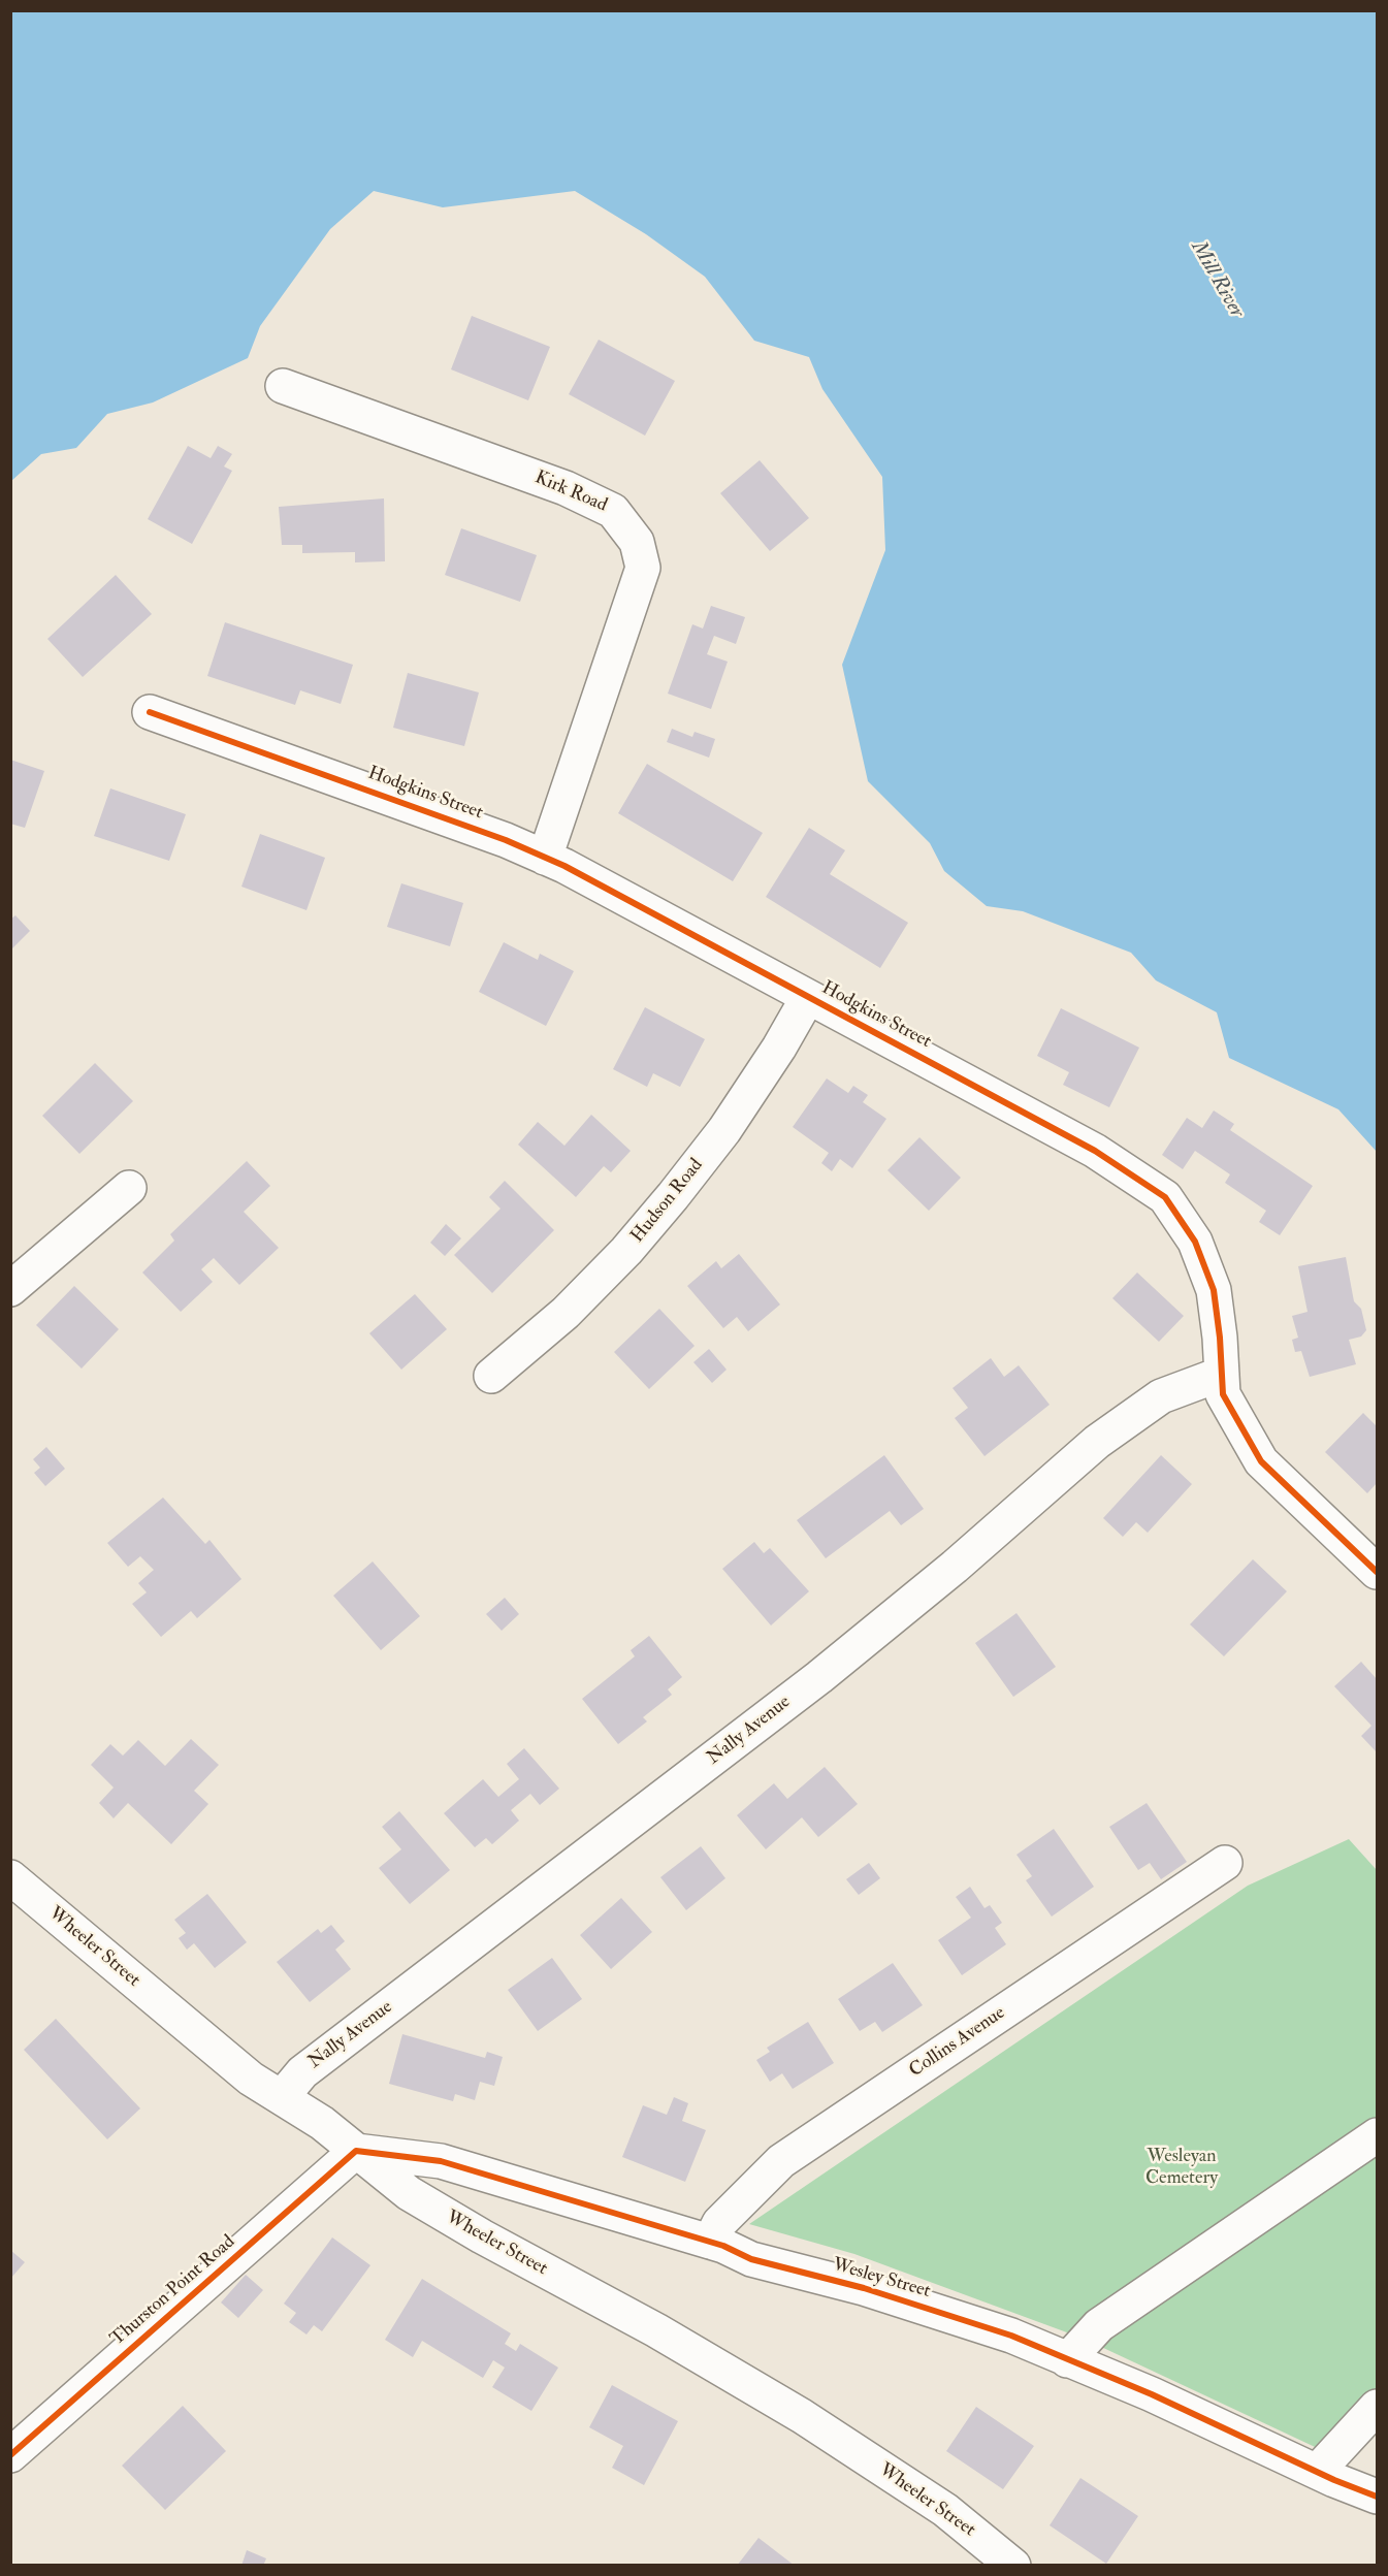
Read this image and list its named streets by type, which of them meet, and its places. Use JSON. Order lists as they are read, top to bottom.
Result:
{
  "streets": {
    "street": [
      "Kirk Road",
      "Hodgkins Street",
      "Hudson Road",
      "Nally Avenue",
      "Wheeler Street",
      "Collins Avenue",
      "Wesley Street",
      "Thurston Point Road"
    ]
  },
  "crossings": [
    ["Kirk Road", "Hodgkins Street"],
    ["Hodgkins Street", "Hudson Road"],
    ["Hodgkins Street", "Nally Avenue"],
    ["Nally Avenue", "Wheeler Street"],
    ["Wheeler Street", "Wesley Street"],
    ["Wheeler Street", "Thurston Point Road"],
    ["Collins Avenue", "Wesley Street"],
    ["Wesley Street", "Thurston Point Road"]
  ],
  "water": ["Mill River"],
  "parks": ["Wesleyan Cemetery"]
}
